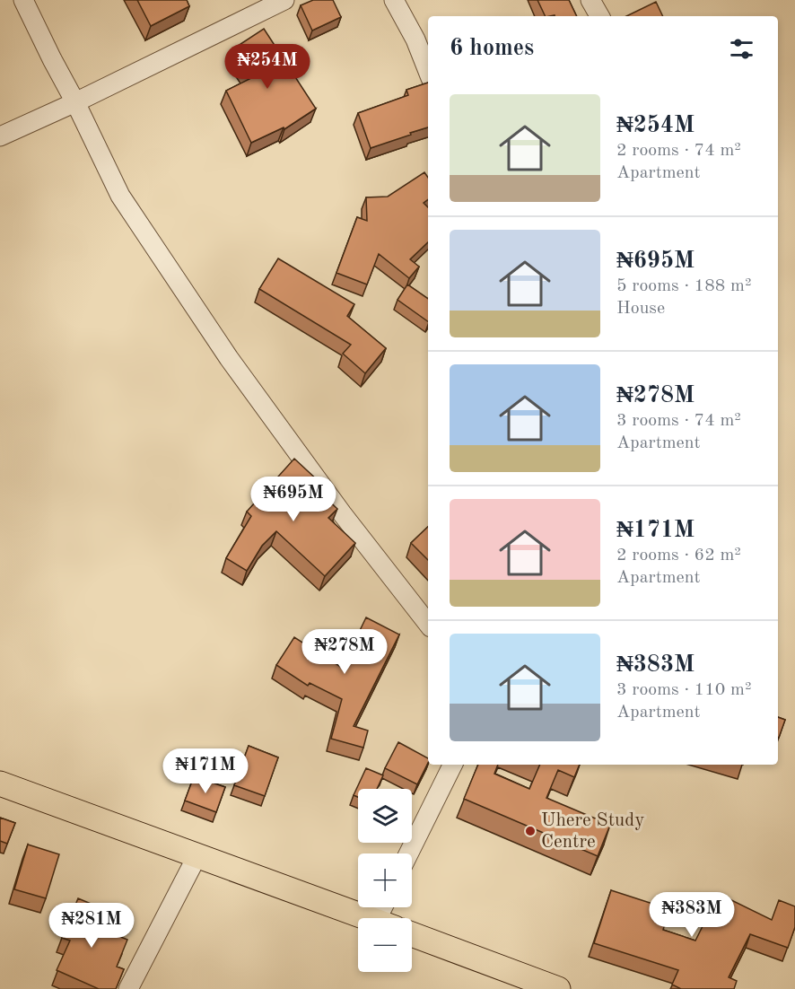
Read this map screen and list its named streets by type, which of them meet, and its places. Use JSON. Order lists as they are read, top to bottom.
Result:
{
  "places": ["Uhere Study Centre"],
  "page": {
    "heading": "6 homes",
    "price": [
      "₦254M",
      "₦695M",
      "₦278M",
      "₦171M",
      "₦383M",
      "₦281M"
    ],
    "list": [
      {
        "name": "₦254M",
        "note": "2 rooms · 74 m² · Apartment"
      },
      {
        "name": "₦695M",
        "note": "5 rooms · 188 m² · House"
      },
      {
        "name": "₦278M",
        "note": "3 rooms · 74 m² · Apartment"
      },
      {
        "name": "₦171M",
        "note": "2 rooms · 62 m² · Apartment"
      },
      {
        "name": "₦383M",
        "note": "3 rooms · 110 m² · Apartment"
      }
    ],
    "map_buttons": ["+", "−"]
  }
}
